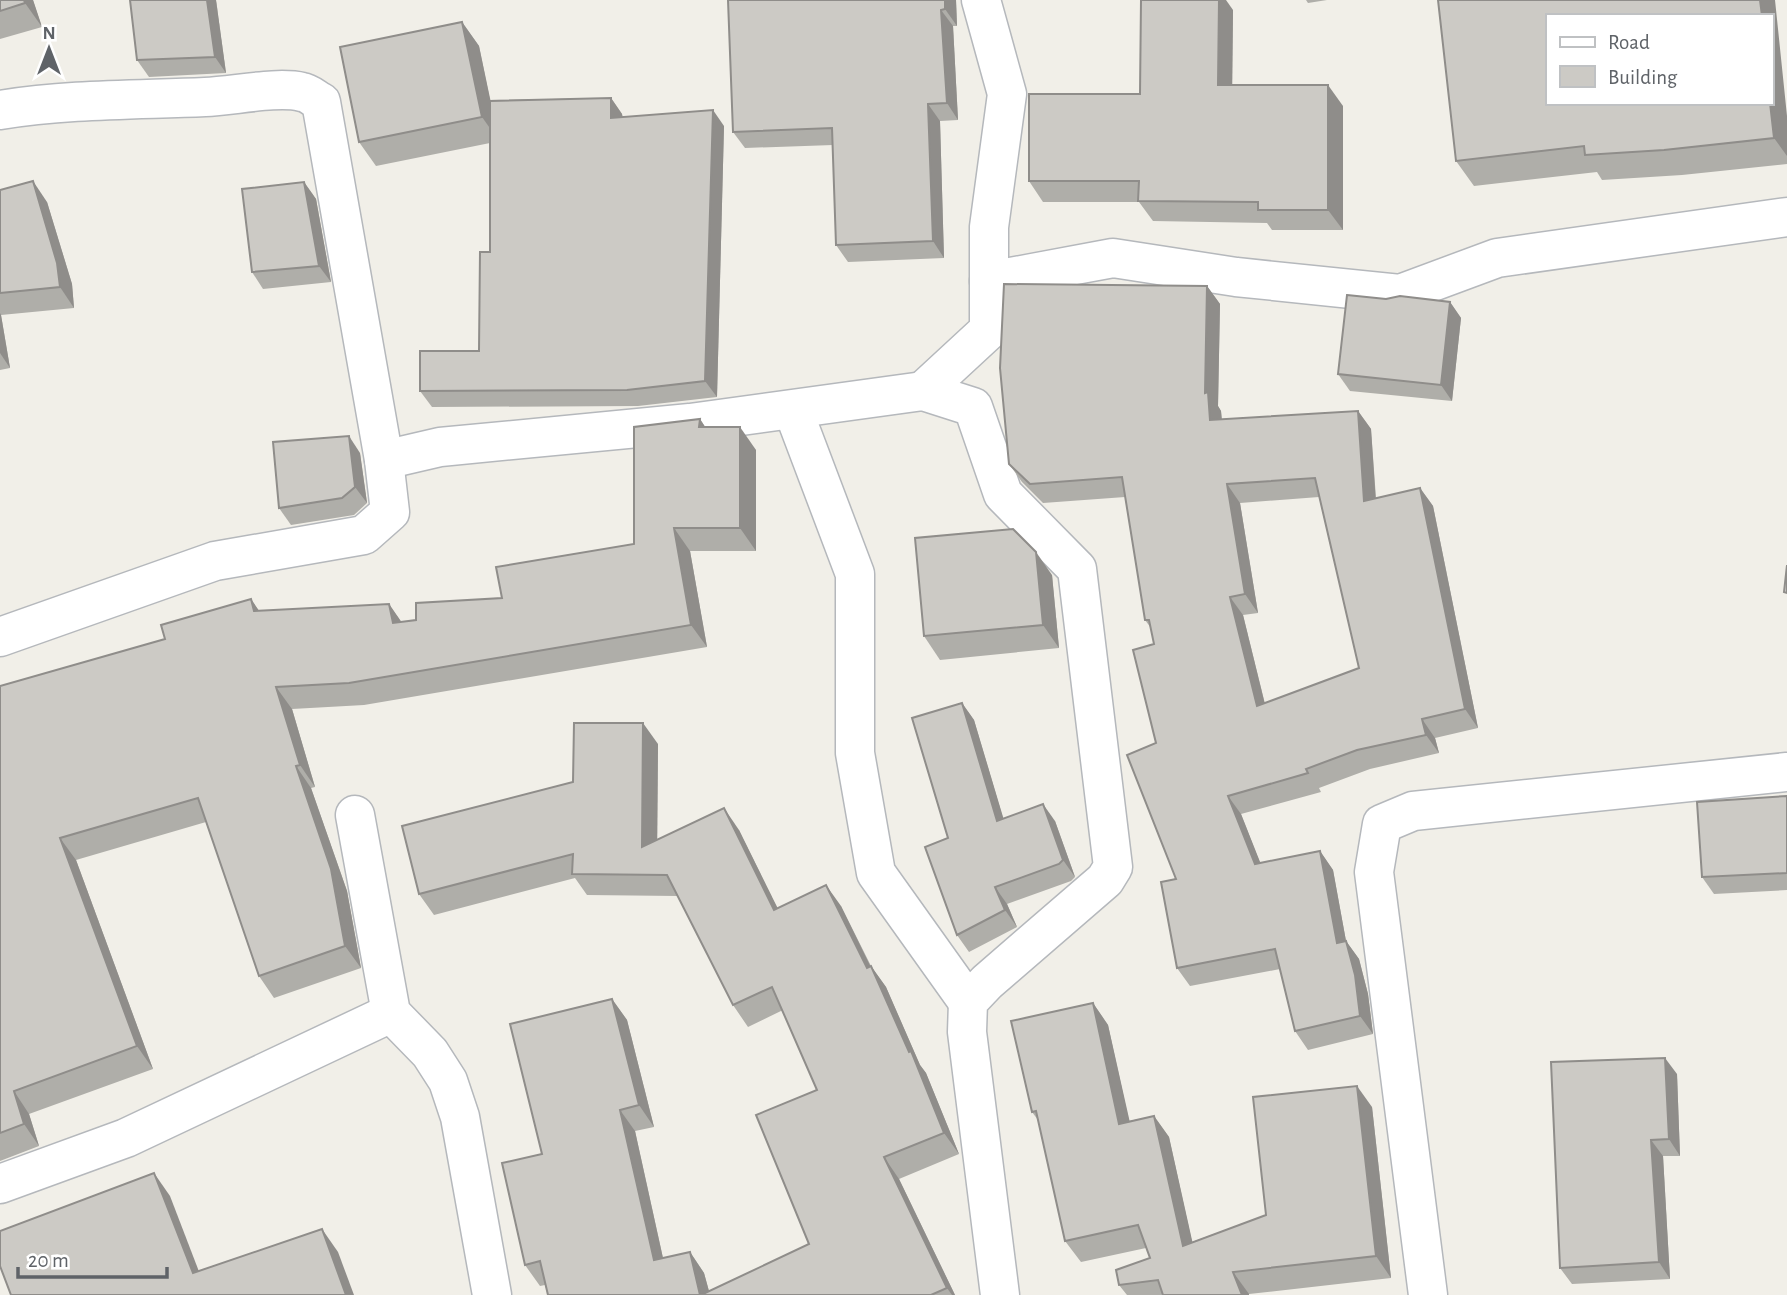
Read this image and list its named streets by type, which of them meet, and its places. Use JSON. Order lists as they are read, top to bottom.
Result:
{
  "legend": ["Road", "Building"],
  "scale_bar": "20 m",
  "north": "top"
}
